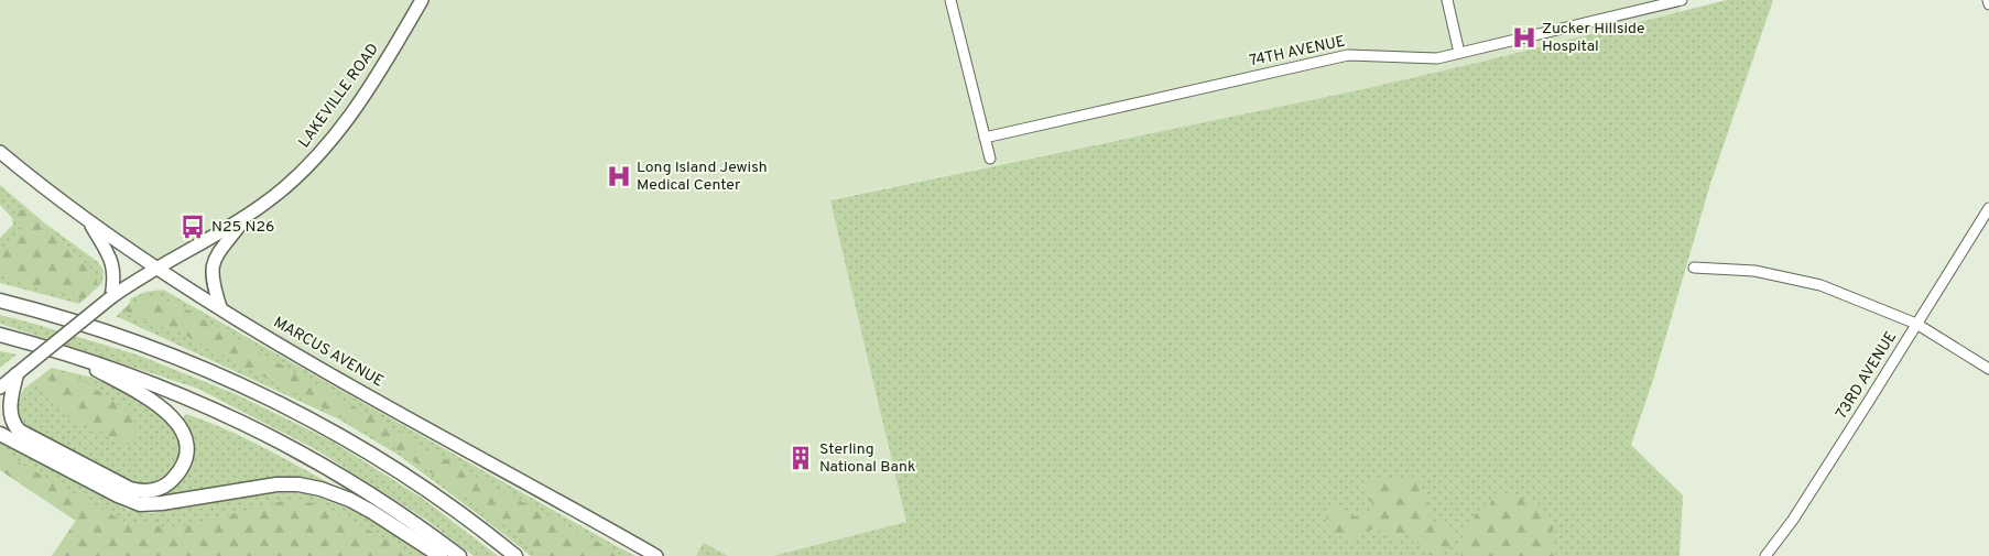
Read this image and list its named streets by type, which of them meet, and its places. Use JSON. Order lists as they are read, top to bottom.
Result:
{
  "streets": {
    "main road": ["LAKEVILLE ROAD", "MARCUS AVENUE"],
    "street": ["74TH AVENUE", "73RD AVENUE"]
  },
  "crossings": [
    ["LAKEVILLE ROAD", "MARCUS AVENUE"]
  ],
  "places": {
    "hospital": ["Zucker Hillside Hospital", "Long Island Jewish Medical Center"],
    "bus stop": ["N25 N26"],
    "building": ["Sterling National Bank"]
  }
}
